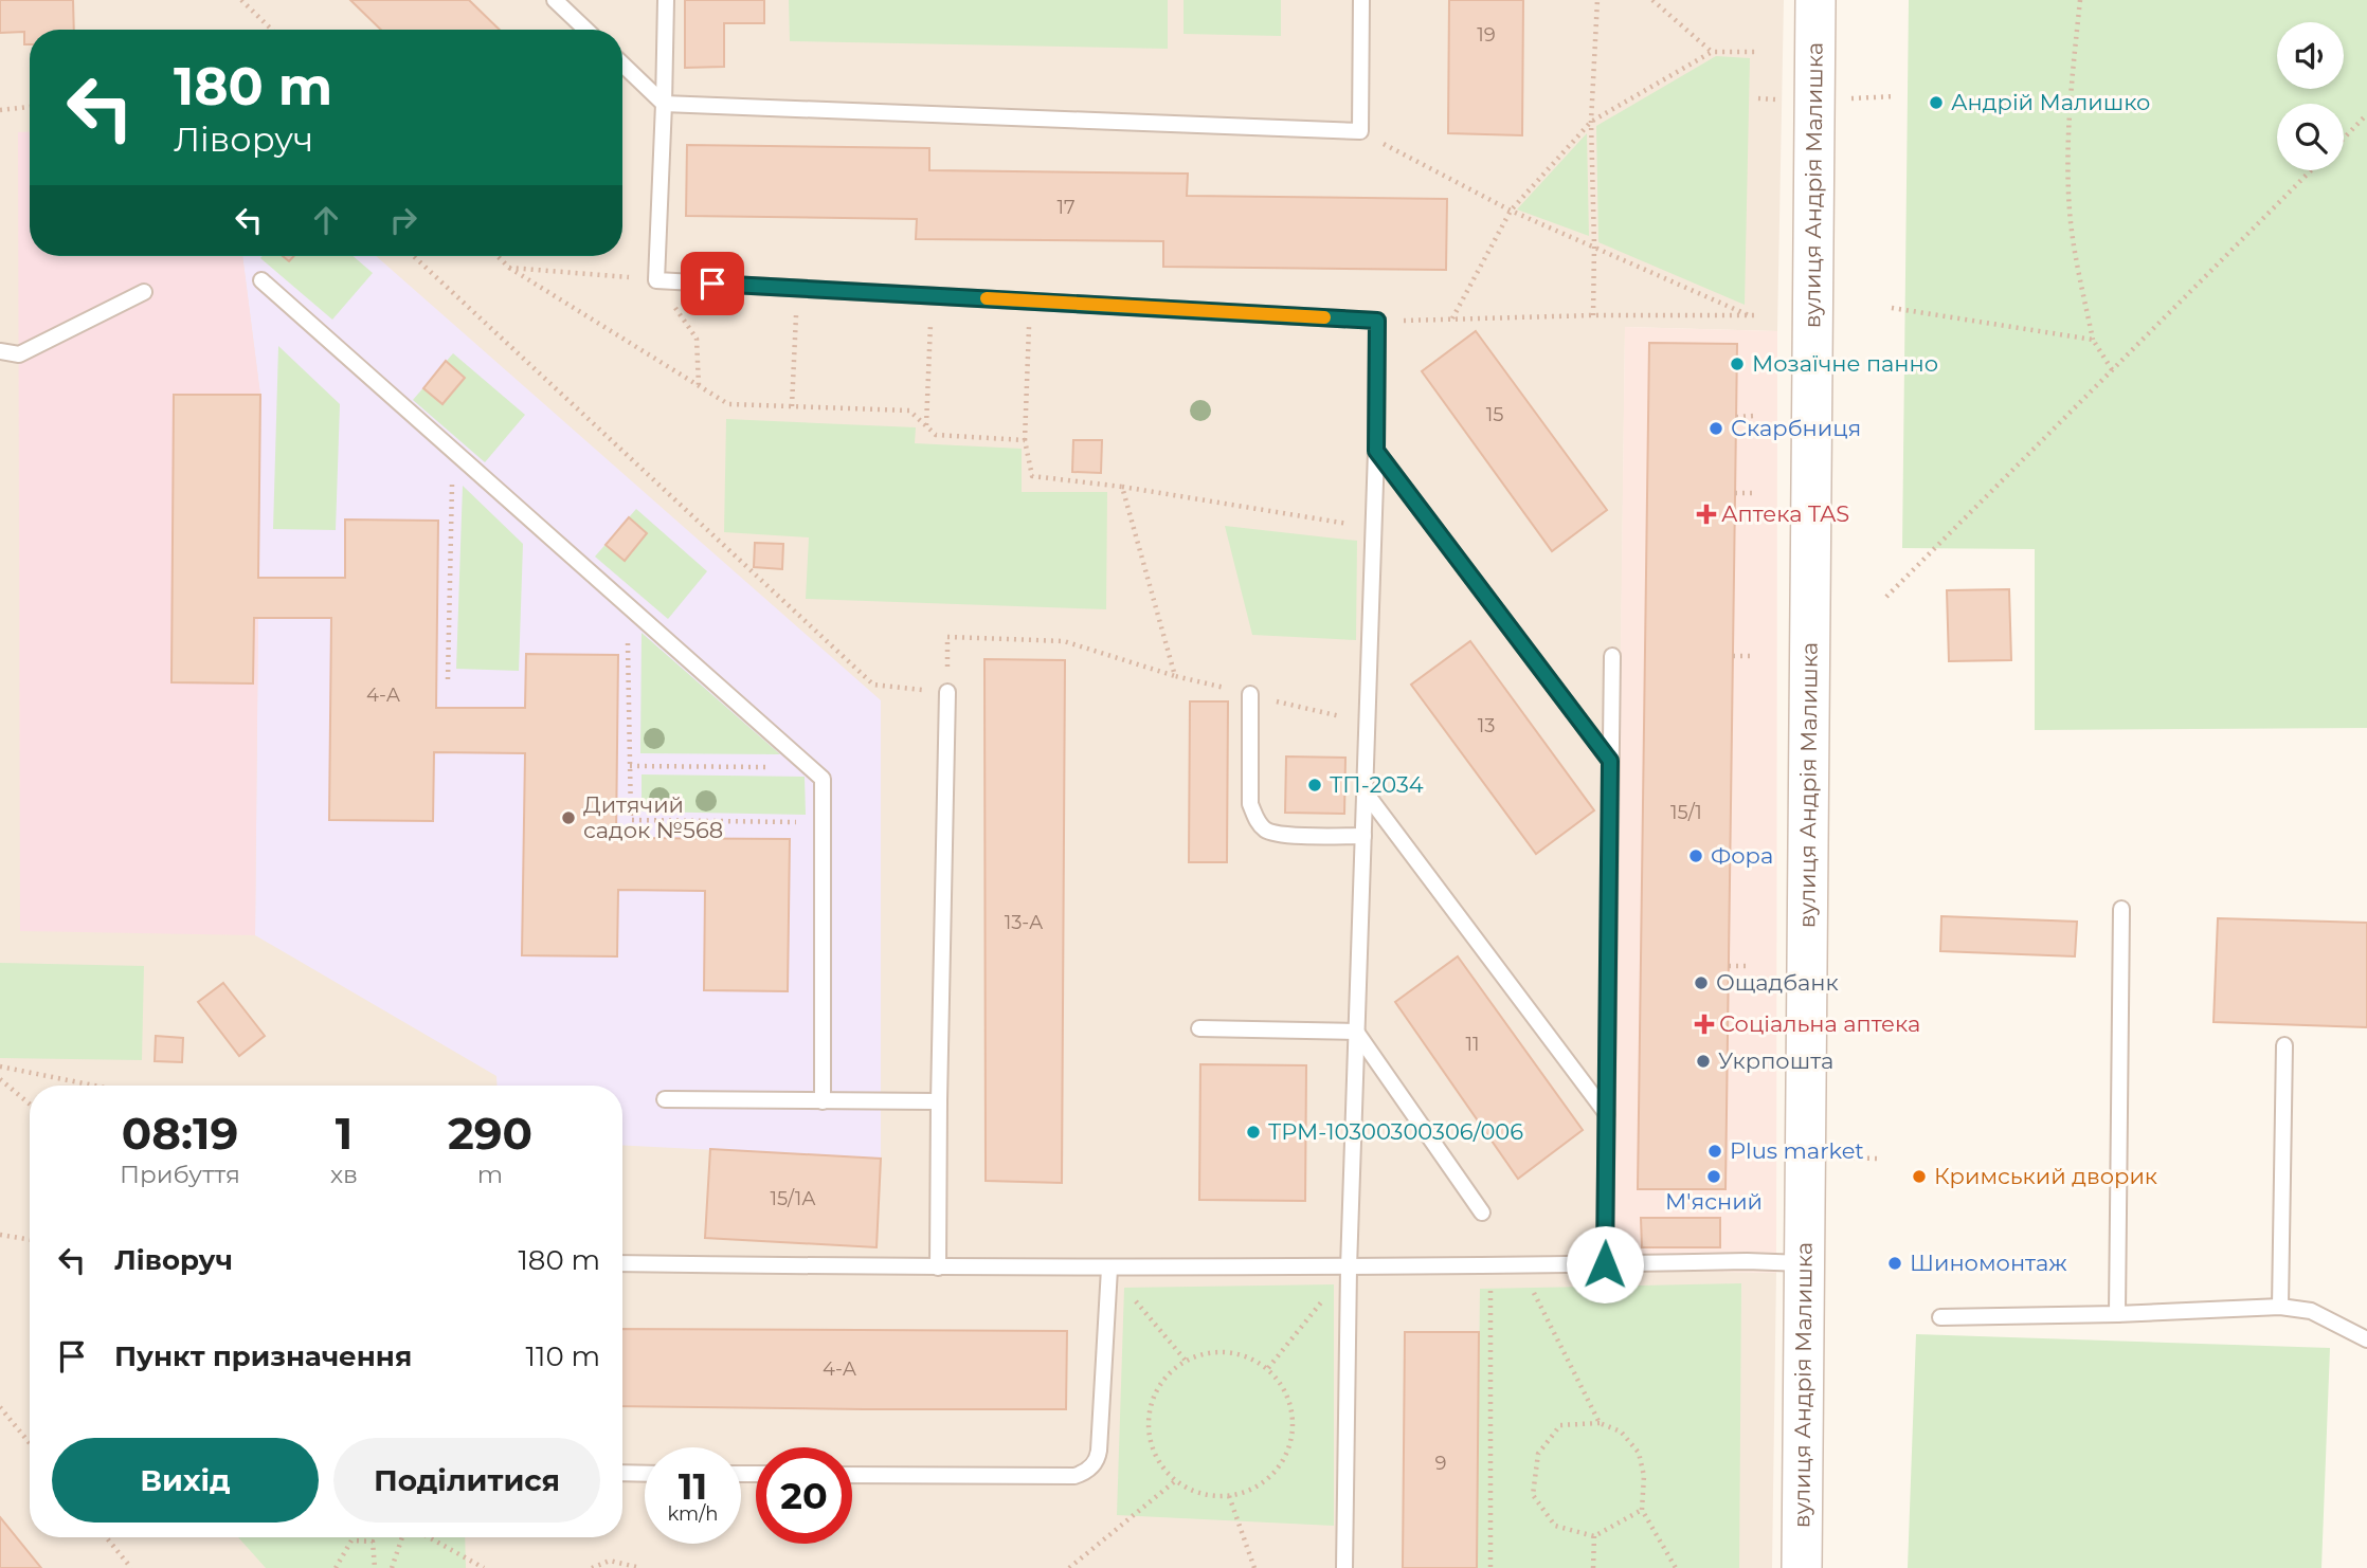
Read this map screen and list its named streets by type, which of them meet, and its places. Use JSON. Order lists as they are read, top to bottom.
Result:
{
  "streets": {
    "street": ["вулиця Андрія Малишка"]
  },
  "places": {
    "other": [
      "Андрій Малишко",
      "Мозаїчне панно",
      "Скарбниця",
      "ТП-2034",
      "Дитячий садок №568",
      "Фора",
      "Ощадбанк",
      "Укрпошта",
      "ТРМ-10300300306/006",
      "Plus market",
      "М'ясний",
      "Кримський дворик",
      "Шиномонтаж"
    ],
    "health": ["Аптека TAS", "Соціальна аптека"]
  },
  "house_numbers": [
    "19",
    "17",
    "15",
    "4-А",
    "13",
    "15/1",
    "13-А",
    "11",
    "15/1А",
    "4-А",
    "9"
  ],
  "page": {
    "turn": ["180 m", "Ліворуч"],
    "eta": [
      "08:19",
      "Прибуття",
      "1",
      "хв",
      "290",
      "m"
    ],
    "list": [
      {
        "name": "Ліворуч",
        "value": "180 m"
      },
      {
        "name": "Пункт призначення",
        "value": "110 m"
      }
    ],
    "buttons": ["Вихід", "Поділитися"],
    "speed": "11 km/h",
    "limit": "20"
  }
}
